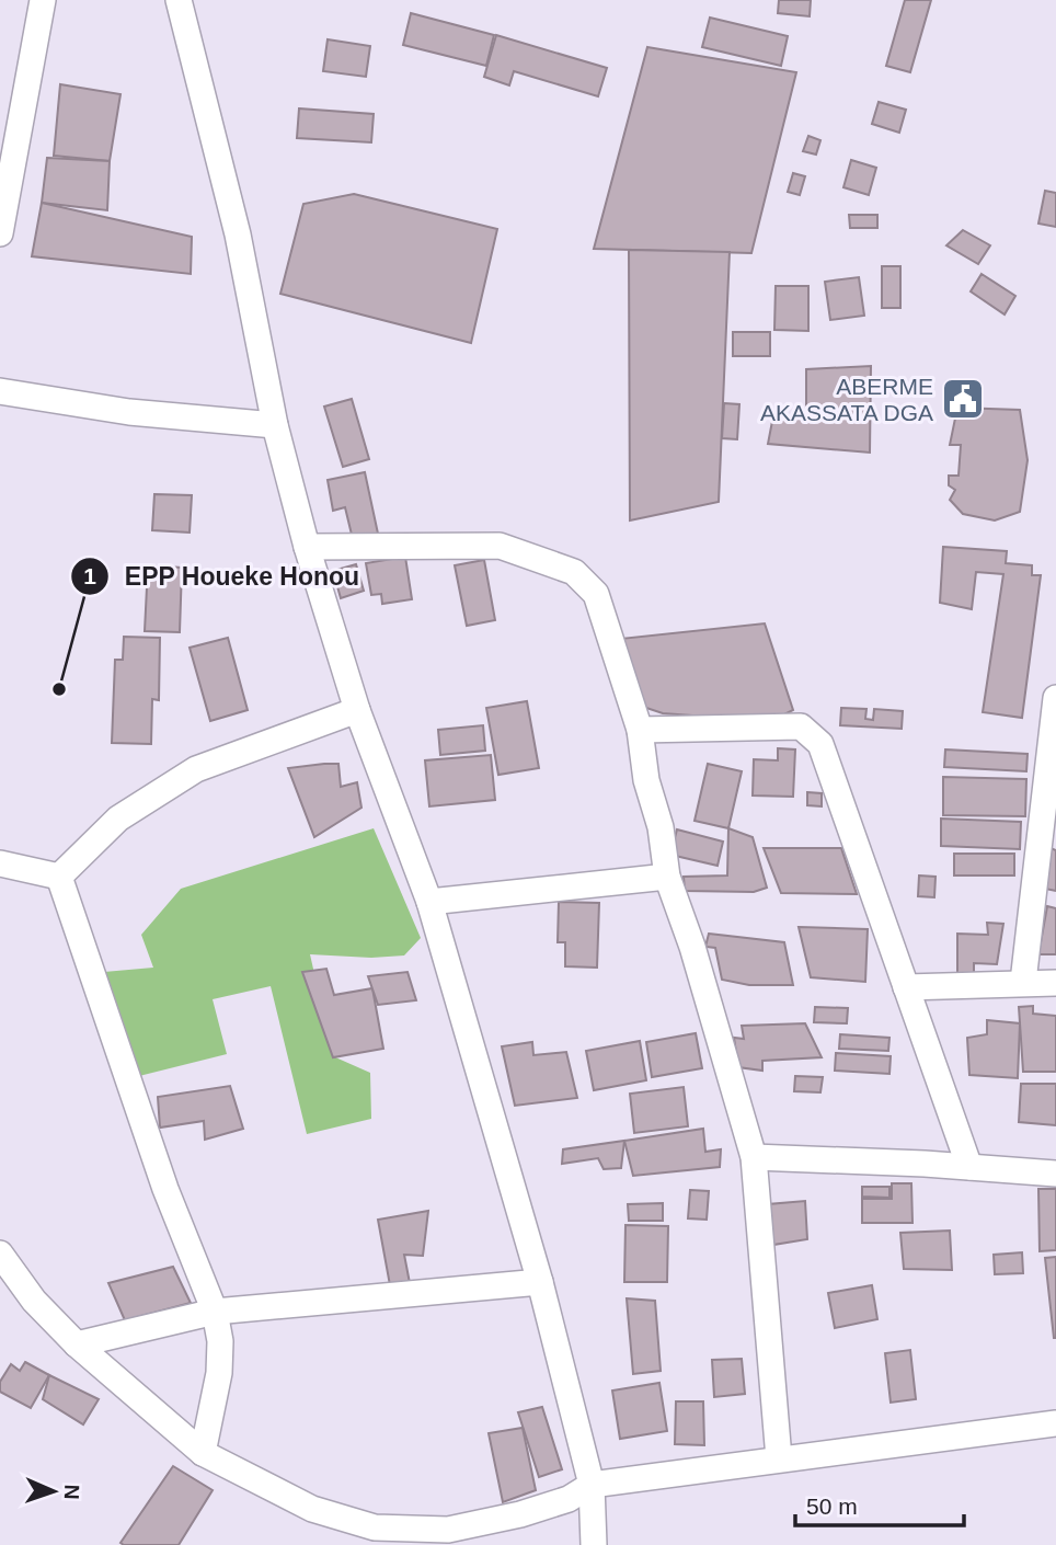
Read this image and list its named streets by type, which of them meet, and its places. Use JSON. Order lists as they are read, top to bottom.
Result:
{
  "places": {
    "public building": ["ABERME AKASSATA DGA"],
    "other": ["EPP Houeke Honou"]
  },
  "scale_bar": "50 m",
  "north": "right"
}
